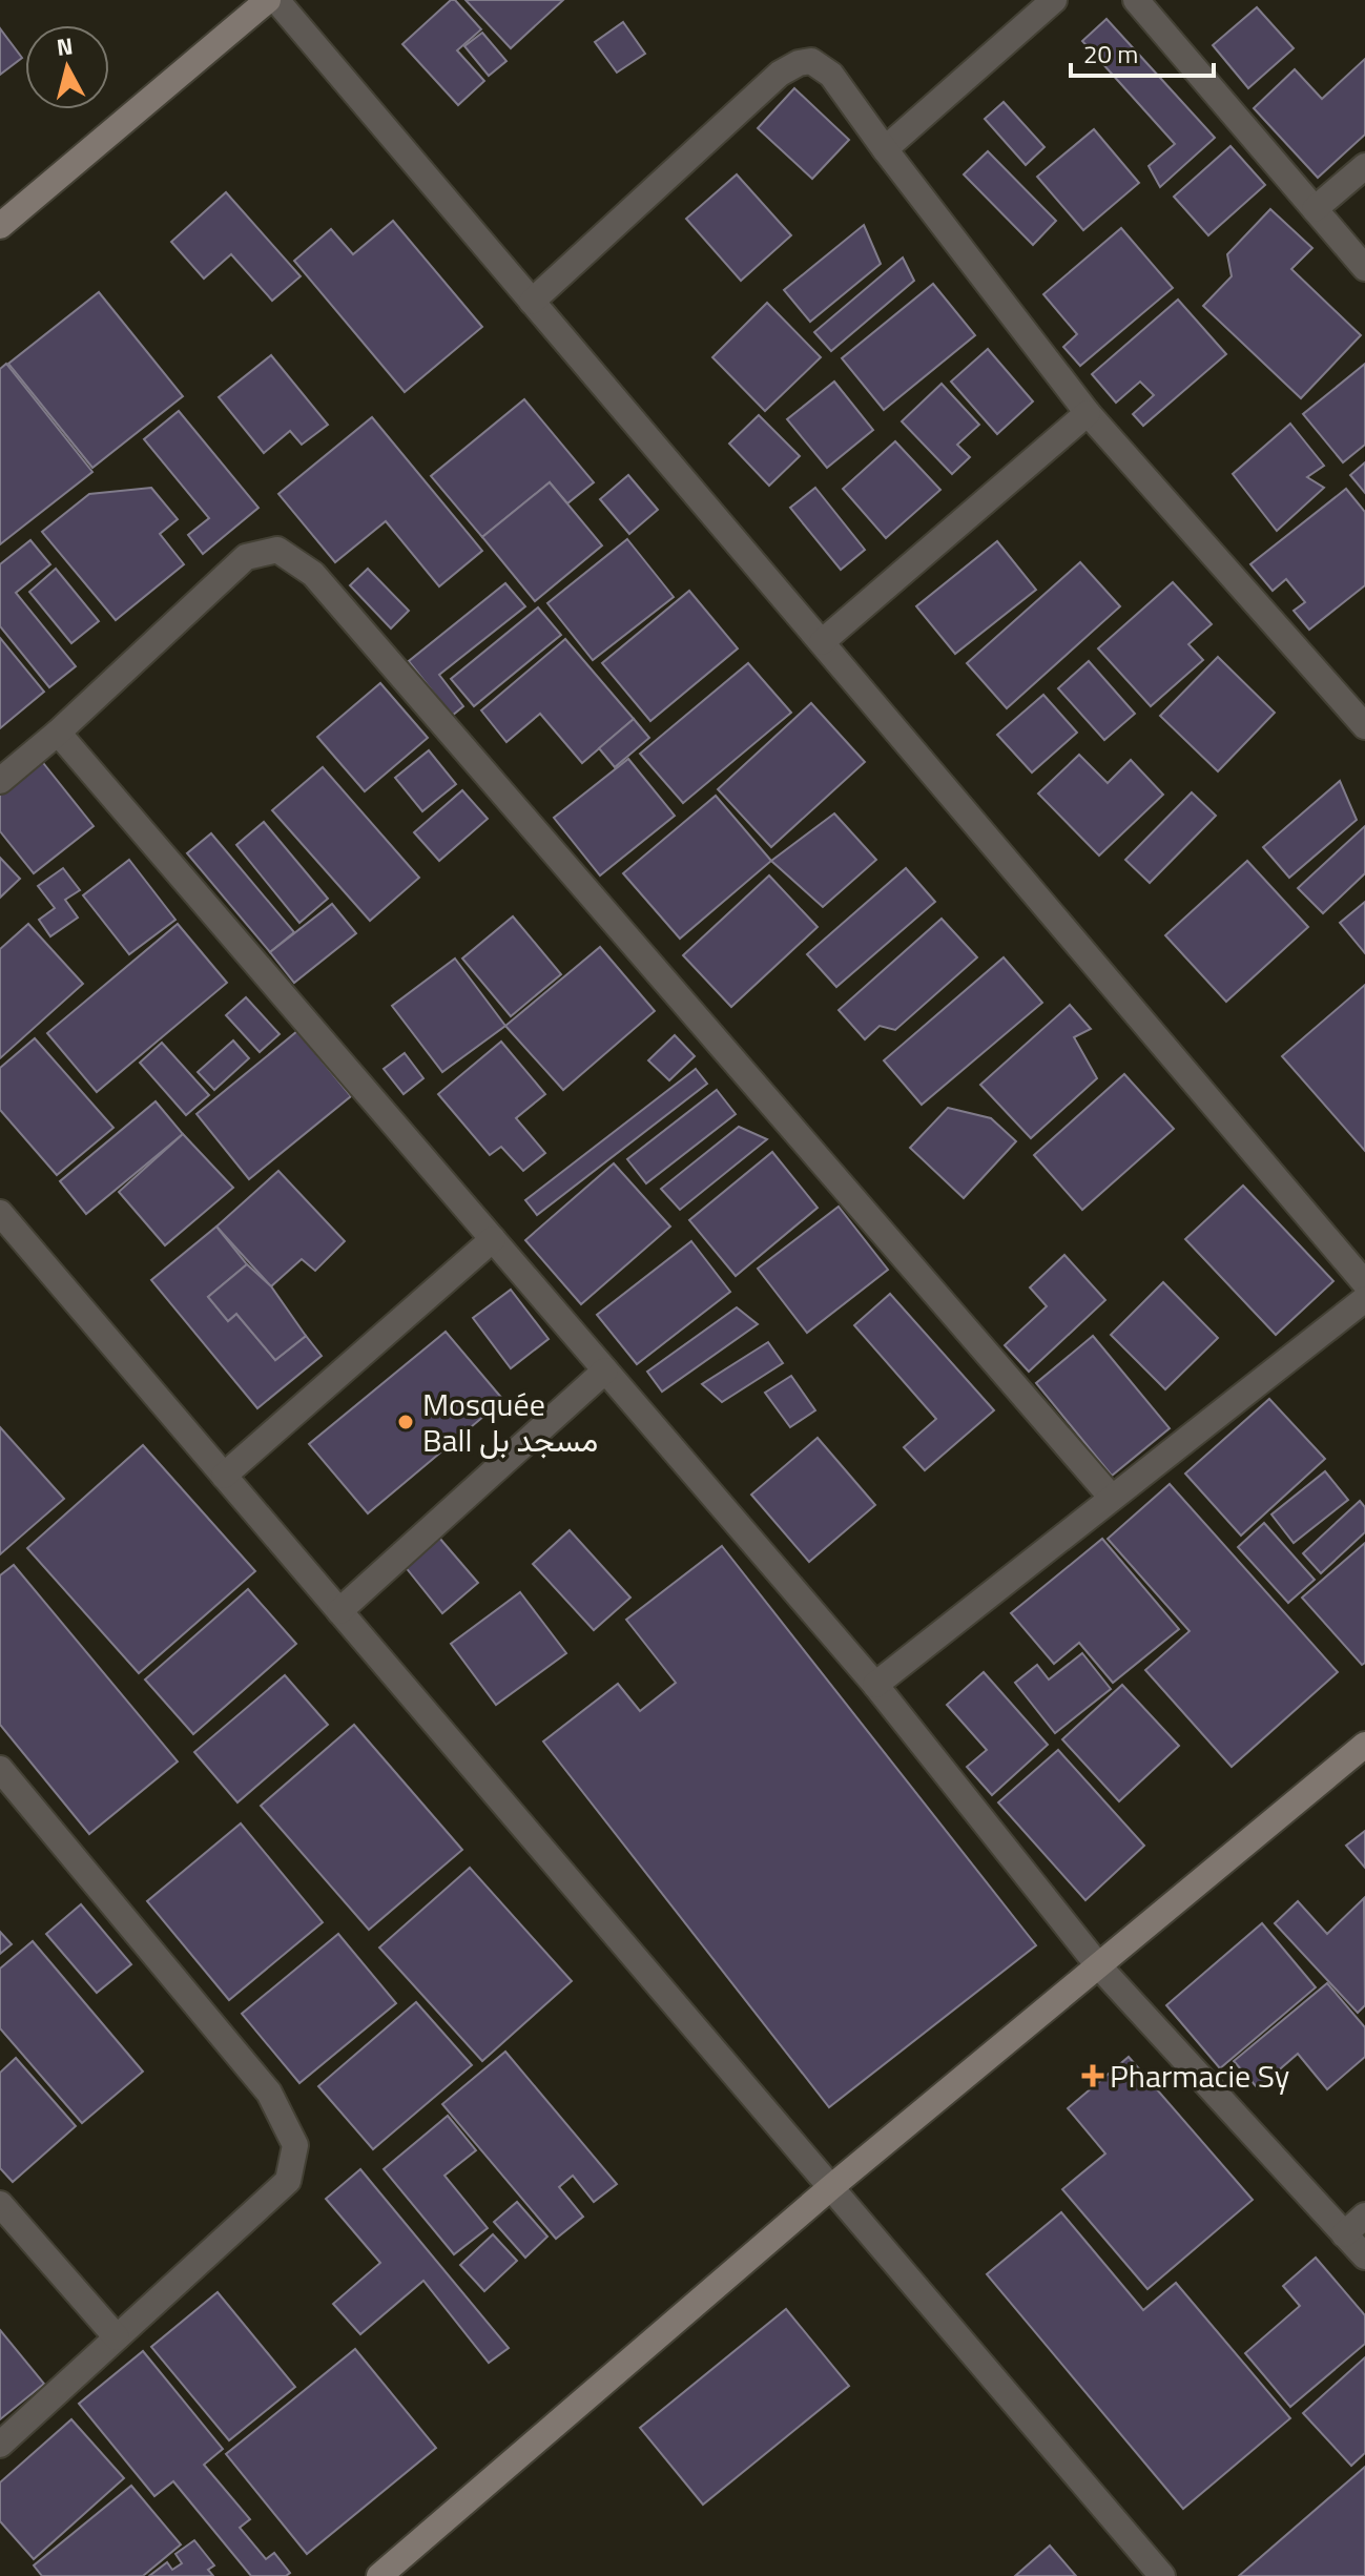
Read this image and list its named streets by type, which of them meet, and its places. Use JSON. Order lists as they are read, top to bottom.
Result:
{
  "places": {
    "other": ["Mosquée Ball مسجد بل"],
    "health": ["Pharmacie Sy"]
  },
  "scale_bar": "20 m",
  "north": "top"
}
